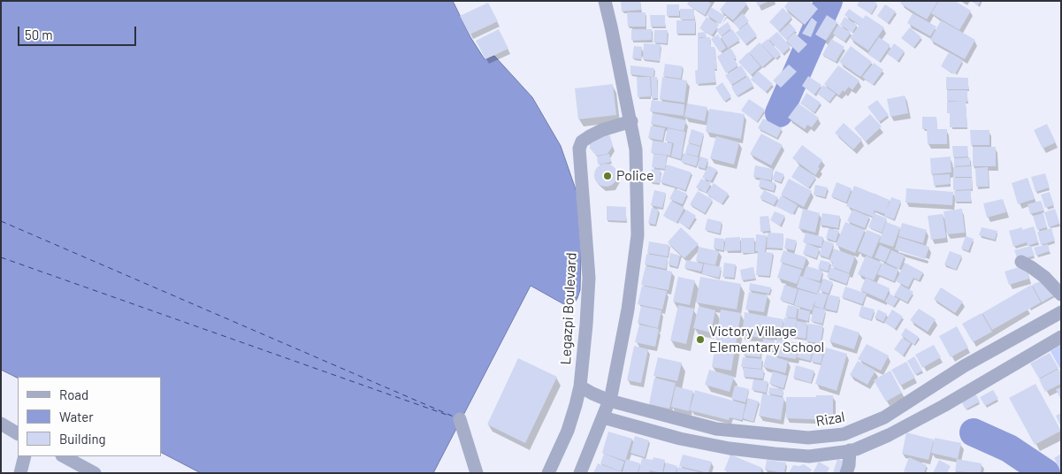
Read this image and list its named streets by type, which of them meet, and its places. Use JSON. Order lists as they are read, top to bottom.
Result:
{
  "streets": {
    "street": ["Legazpi Boulevard", "Rizal"]
  },
  "crossings": [
    ["Legazpi Boulevard", "Rizal"]
  ],
  "places": ["Police", "Victory Village Elementary School"],
  "legend": ["Road", "Water", "Building"],
  "scale_bar": "50 m"
}
